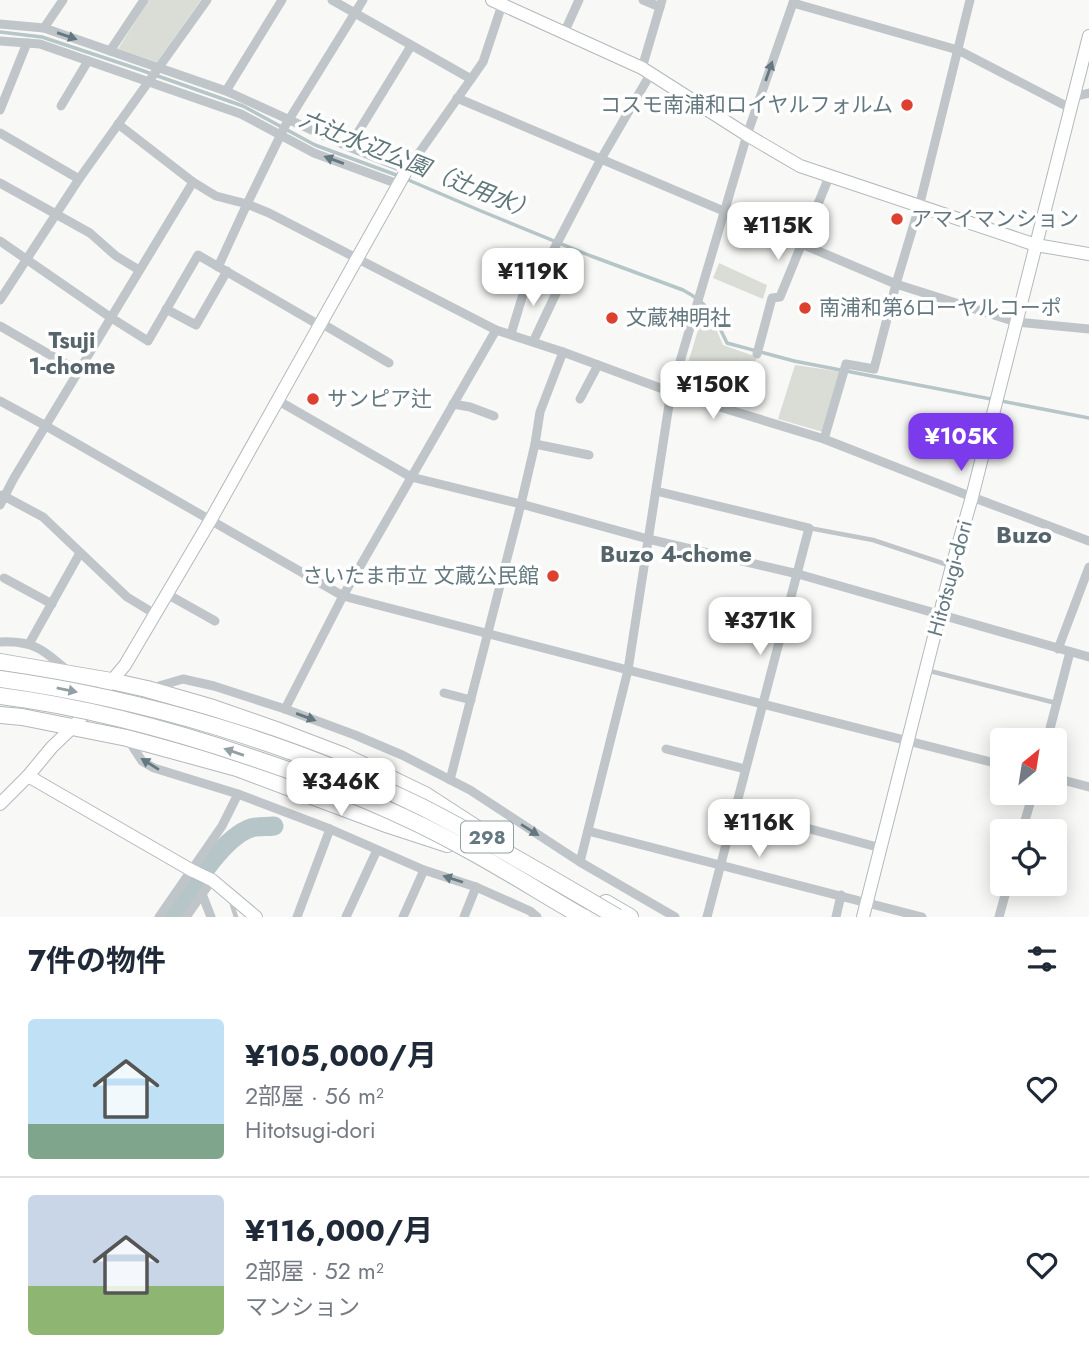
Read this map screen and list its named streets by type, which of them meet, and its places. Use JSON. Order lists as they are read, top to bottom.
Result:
{
  "streets": {
    "highway": ["298"],
    "street": ["Hitotsugi-dori"]
  },
  "districts": ["Tsuji 1-chome", "Buzo", "Buzo 4-chome"],
  "water": ["六辻水辺公園（辻用水）"],
  "places": [
    "コスモ南浦和ロイヤルフォルム",
    "アマイマンション",
    "南浦和第6ローヤルコーポ",
    "文蔵神明社",
    "サンピア辻",
    "さいたま市立 文蔵公民館"
  ],
  "north": "top right",
  "page": {
    "price": [
      "¥115K",
      "¥119K",
      "¥150K",
      "¥105K",
      "¥371K",
      "¥346K",
      "¥116K"
    ],
    "heading": "7件の物件",
    "list": [
      {
        "name": "¥105,000/月",
        "note": "2部屋 · 56 m² · Hitotsugi-dori"
      },
      {
        "name": "¥116,000/月",
        "note": "2部屋 · 52 m² · マンション"
      }
    ]
  }
}
